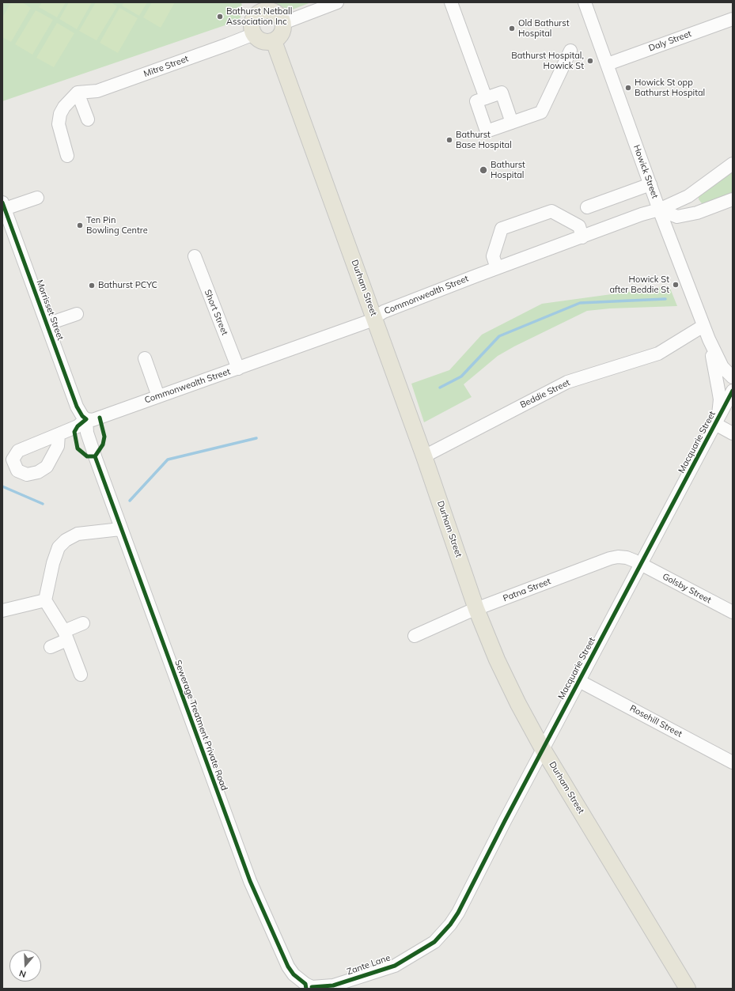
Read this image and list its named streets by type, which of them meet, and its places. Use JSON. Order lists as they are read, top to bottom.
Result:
{
  "streets": {
    "main road": ["Durham Street"],
    "street": [
      "Daly Street",
      "Mitre Street",
      "Howick Street",
      "Commonwealth Street",
      "Morrisset Street",
      "Short Street",
      "Beddie Street",
      "Macquarie Street",
      "Golsby Street",
      "Patna Street",
      "Rosehill Street",
      "Sewerage Treatment Private Road",
      "Zante Lane"
    ]
  },
  "crossings": [
    ["Daly Street", "Howick Street"],
    ["Mitre Street", "Durham Street"],
    ["Howick Street", "Commonwealth Street"],
    ["Howick Street", "Beddie Street"],
    ["Howick Street", "Macquarie Street"],
    ["Durham Street", "Commonwealth Street"],
    ["Durham Street", "Beddie Street"],
    ["Durham Street", "Macquarie Street"],
    ["Durham Street", "Patna Street"],
    ["Commonwealth Street", "Morrisset Street"],
    ["Commonwealth Street", "Short Street"],
    ["Commonwealth Street", "Sewerage Treatment Private Road"],
    ["Morrisset Street", "Sewerage Treatment Private Road"],
    ["Macquarie Street", "Golsby Street"],
    ["Macquarie Street", "Patna Street"],
    ["Macquarie Street", "Rosehill Street"],
    ["Macquarie Street", "Zante Lane"],
    ["Golsby Street", "Patna Street"],
    ["Sewerage Treatment Private Road", "Zante Lane"]
  ],
  "places": [
    "Bathurst Netball Association Inc",
    "Old Bathurst Hospital",
    "Bathurst Hospital, Howick St",
    "Howick St opp Bathurst Hospital",
    "Bathurst Base Hospital",
    "Bathurst Hospital",
    "Ten Pin Bowling Centre",
    "Howick St after Beddie St",
    "Bathurst PCYC"
  ],
  "north": "bottom"
}
